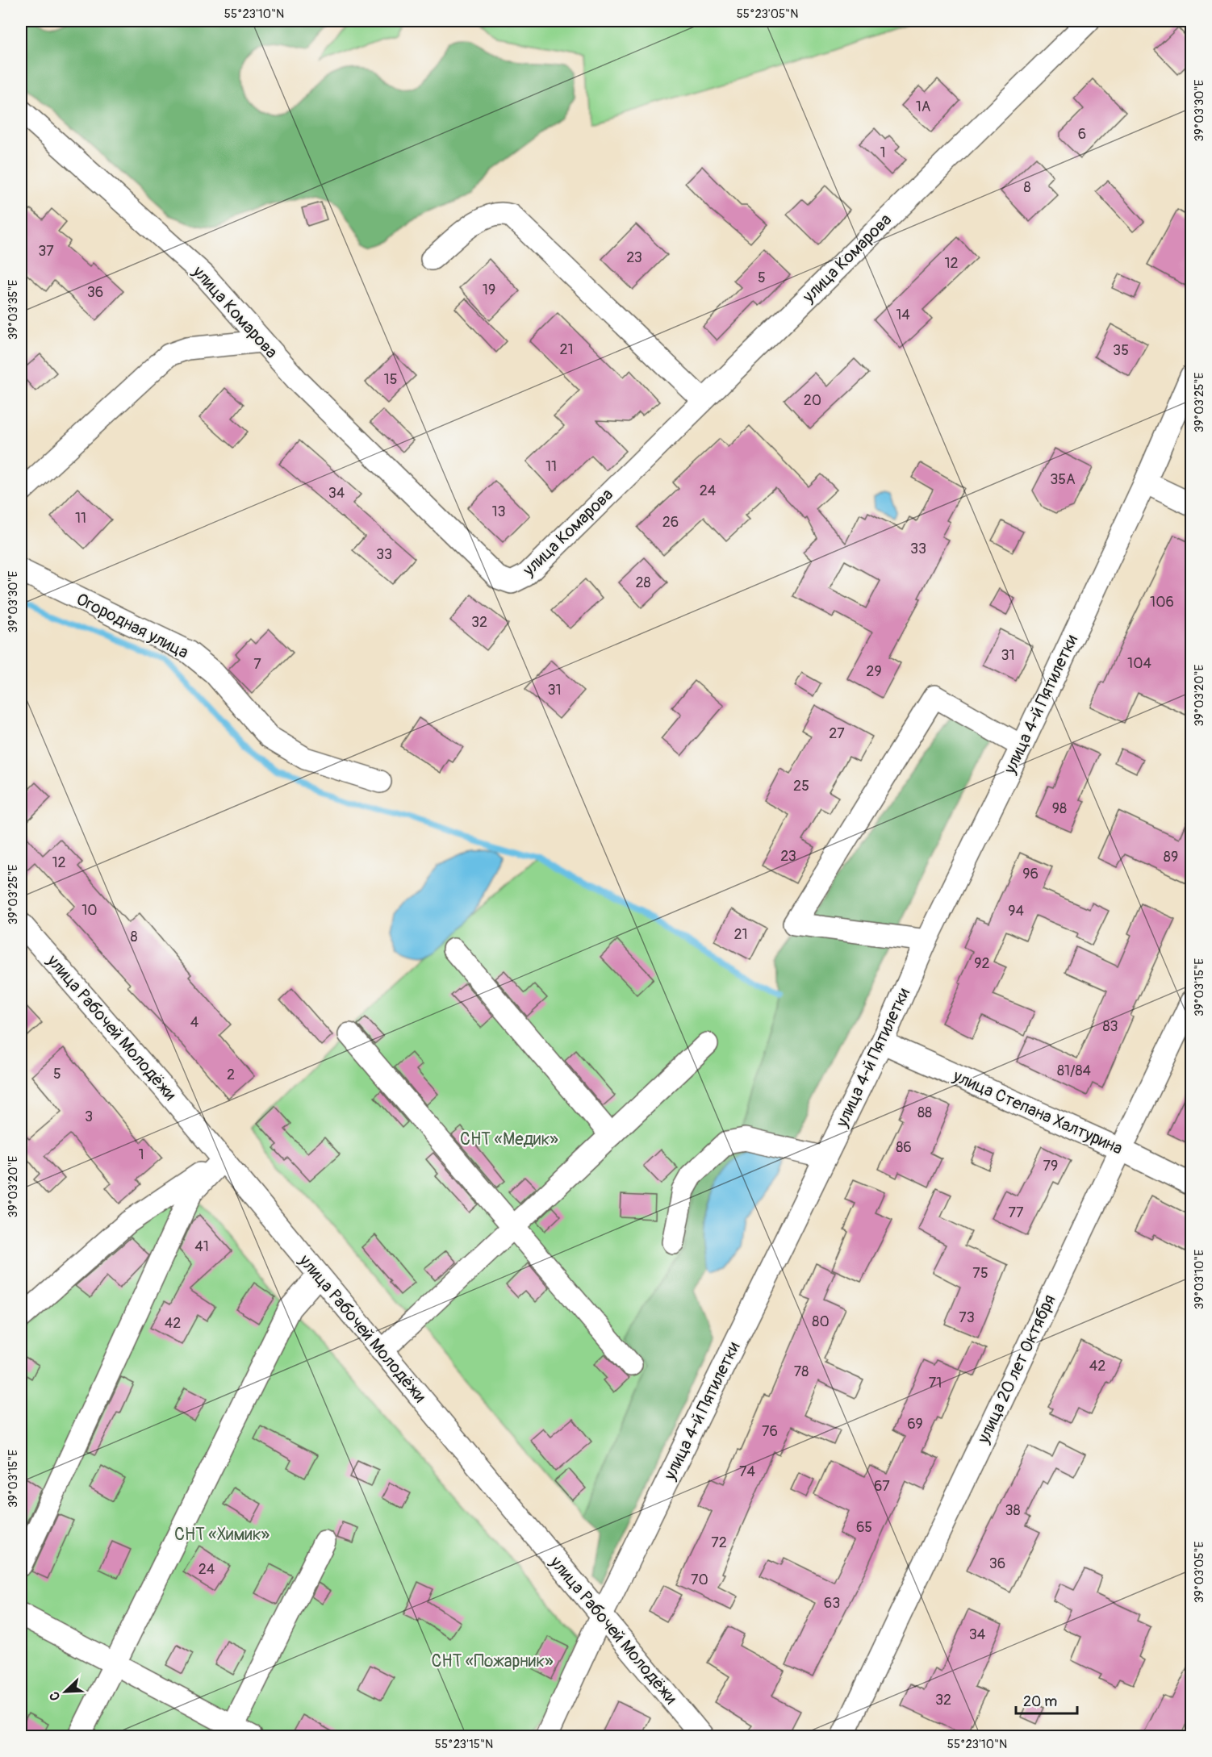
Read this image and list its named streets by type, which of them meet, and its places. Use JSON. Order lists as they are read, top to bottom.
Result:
{
  "streets": {
    "street": [
      "улица Комарова",
      "Огородная улица",
      "улица 4-й Пятилетки",
      "улица Рабочей Молодёжи",
      "улица Степана Халтурина",
      "улица 20 лет Октября"
    ]
  },
  "crossings": [
    ["улица 4-й Пятилетки", "улица Рабочей Молодёжи"],
    ["улица 4-й Пятилетки", "улица Степана Халтурина"],
    ["улица Степана Халтурина", "улица 20 лет Октября"]
  ],
  "parks": ["СНТ «Медик»", "СНТ «Химик»", "СНТ «Пожарник»"],
  "house_numbers": [
    "1А",
    "6",
    "1",
    "8",
    "37",
    "23",
    "12",
    "5",
    "19",
    "36",
    "14",
    "21",
    "35",
    "15",
    "20",
    "11",
    "35А",
    "24",
    "34",
    "13",
    "11",
    "26",
    "33",
    "33",
    "28",
    "106",
    "32",
    "31",
    "104",
    "7",
    "29",
    "31",
    "27",
    "25",
    "98",
    "23",
    "89",
    "12",
    "96",
    "10",
    "94",
    "21",
    "8",
    "92",
    "4",
    "83",
    "81/84",
    "5",
    "2",
    "88",
    "3",
    "86",
    "1",
    "79",
    "77",
    "41",
    "75",
    "73",
    "80",
    "42",
    "42",
    "78",
    "71",
    "69",
    "76",
    "74",
    "67",
    "38",
    "65",
    "72",
    "36",
    "24",
    "70",
    "63",
    "34",
    "32"
  ],
  "scale_bar": "20 m",
  "north": "bottom left",
  "coordinates": [
    "55°23'10\"N",
    "55°23'05\"N",
    "39°03'30\"E",
    "39°03'35\"E",
    "39°03'25\"E",
    "39°03'20\"E",
    "39°03'15\"E",
    "39°03'10\"E",
    "39°03'05\"E",
    "55°23'15\"N"
  ]
}
